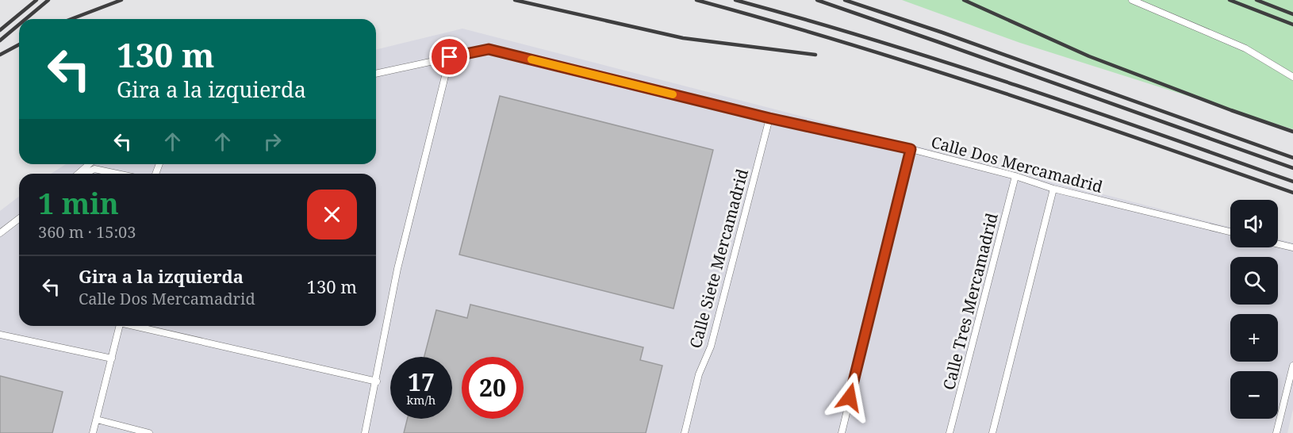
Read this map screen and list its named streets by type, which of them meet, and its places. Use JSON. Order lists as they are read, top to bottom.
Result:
{
  "streets": {
    "lane": ["Calle Dos Mercamadrid", "Calle Siete Mercamadrid", "Calle Tres Mercamadrid"]
  },
  "crossings": [
    ["Calle Dos Mercamadrid", "Calle Siete Mercamadrid"],
    ["Calle Dos Mercamadrid", "Calle Tres Mercamadrid"]
  ],
  "page": {
    "turn": ["130 m", "Gira a la izquierda"],
    "heading": ["1 min", "360 m · 15:03"],
    "map_buttons": ["+", "−"],
    "list": [
      {
        "name": "Gira a la izquierda",
        "note": "Calle Dos Mercamadrid",
        "value": "130 m"
      }
    ],
    "speed": "17 km/h",
    "limit": "20"
  }
}
